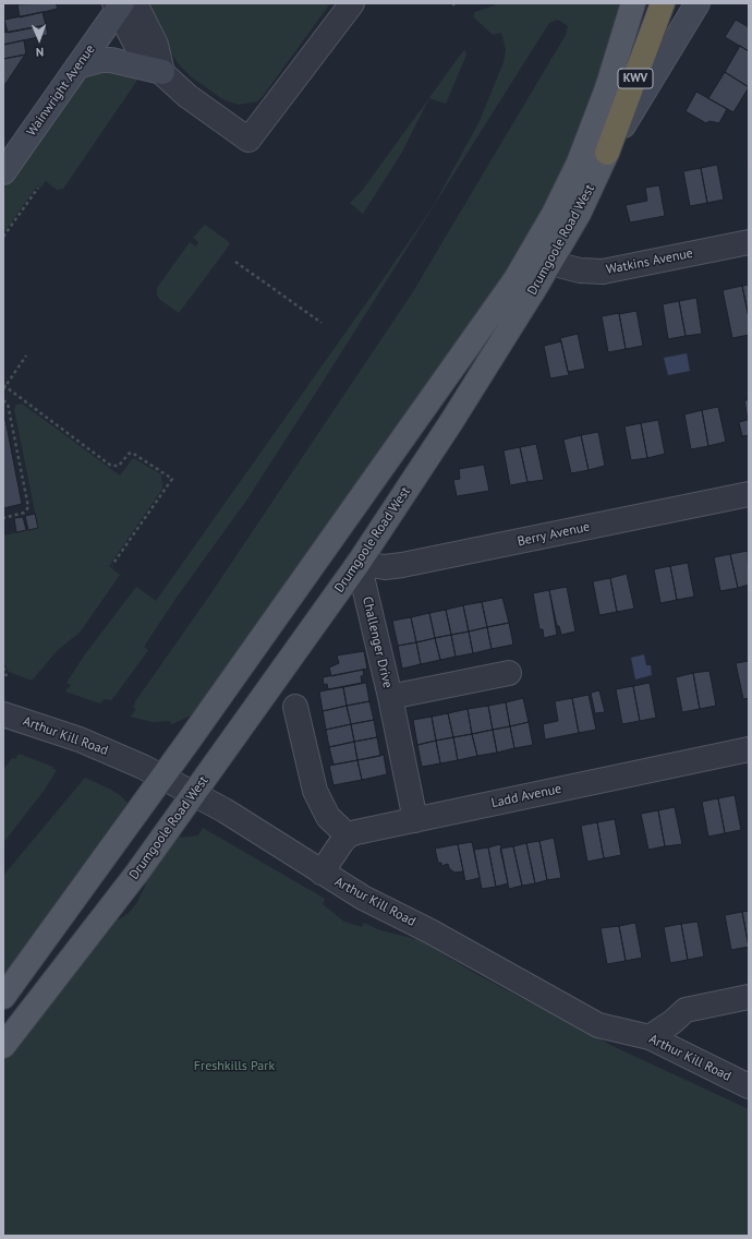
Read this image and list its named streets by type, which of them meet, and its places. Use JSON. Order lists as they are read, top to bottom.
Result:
{
  "streets": {
    "highway": ["KWV"],
    "main road": ["Wainwright Avenue", "Drumgoole Road West"],
    "street": [
      "Watkins Avenue",
      "Berry Avenue",
      "Challenger Drive",
      "Arthur Kill Road",
      "Ladd Avenue"
    ]
  },
  "crossings": [
    ["KWV", "Drumgoole Road West"],
    ["Drumgoole Road West", "Watkins Avenue"],
    ["Drumgoole Road West", "Berry Avenue"],
    ["Drumgoole Road West", "Challenger Drive"],
    ["Drumgoole Road West", "Arthur Kill Road"],
    ["Berry Avenue", "Challenger Drive"],
    ["Challenger Drive", "Ladd Avenue"]
  ],
  "parks": ["Freshkills Park"],
  "north": "bottom"
}
